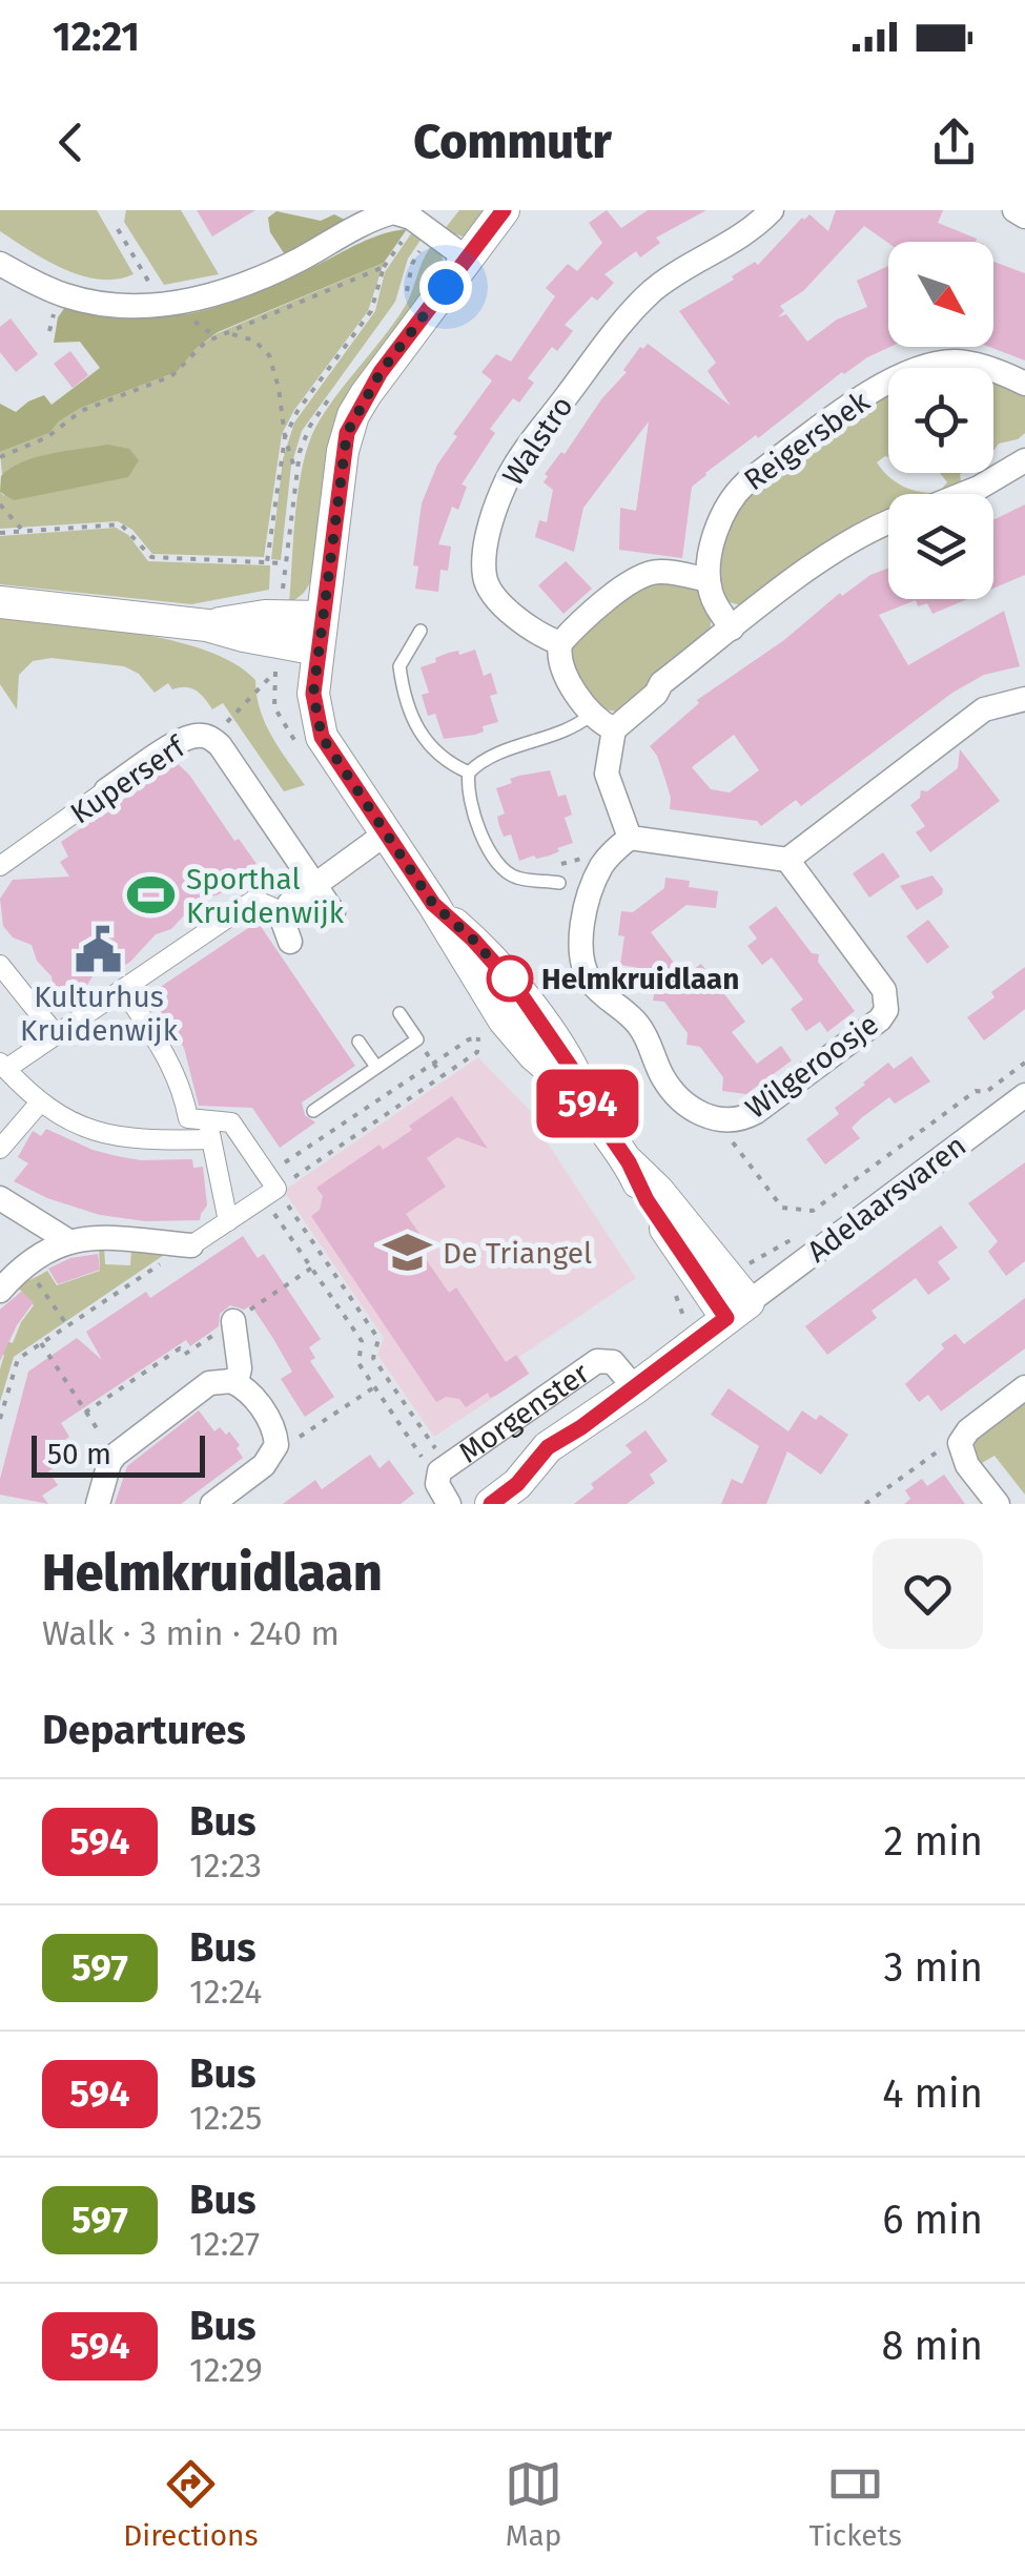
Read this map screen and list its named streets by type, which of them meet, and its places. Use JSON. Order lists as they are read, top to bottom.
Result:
{
  "streets": {
    "street": [
      "Walstro",
      "Reigersbek",
      "Kuperserf",
      "Wilgeroosje",
      "Adelaarsvaren",
      "Morgenster"
    ]
  },
  "crossings": [
    ["Adelaarsvaren", "Morgenster"]
  ],
  "places": {
    "sports": ["Sporthal Kruidenwijk"],
    "public building": ["Kulturhus Kruidenwijk"],
    "other": ["Helmkruidlaan"],
    "school or university": ["De Triangel"]
  },
  "lines": ["bus line 594"],
  "scale_bar": "50 m",
  "north": "bottom right",
  "page": {
    "status": "12:21",
    "header": "Commutr",
    "on_map": "594",
    "scale": "50 m",
    "heading": [
      ["Helmkruidlaan", "Walk · 3 min · 240 m"],
      "Departures"
    ],
    "list": [
      {
        "mark": "594",
        "name": "Bus",
        "note": "12:23",
        "value": "2 min"
      },
      {
        "mark": "597",
        "name": "Bus",
        "note": "12:24",
        "value": "3 min"
      },
      {
        "mark": "594",
        "name": "Bus",
        "note": "12:25",
        "value": "4 min"
      },
      {
        "mark": "597",
        "name": "Bus",
        "note": "12:27",
        "value": "6 min"
      },
      {
        "mark": "594",
        "name": "Bus",
        "note": "12:29",
        "value": "8 min"
      }
    ],
    "tabs": ["Directions", "Map", "Tickets"]
  }
}
